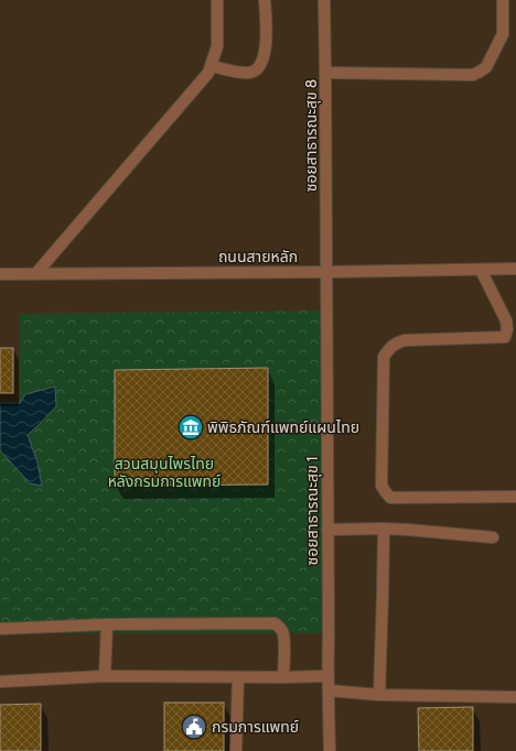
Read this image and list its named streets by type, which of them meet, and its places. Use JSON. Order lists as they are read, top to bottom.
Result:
{
  "streets": {
    "street": ["ซอยสาธารณะสุข 8", "ถนนสายหลัก", "ซอยสาธารณะสุข 1"]
  },
  "crossings": [
    ["ซอยสาธารณะสุข 8", "ถนนสายหลัก"],
    ["ซอยสาธารณะสุข 8", "ซอยสาธารณะสุข 1"],
    ["ถนนสายหลัก", "ซอยสาธารณะสุข 1"]
  ],
  "parks": ["สวนสมุนไพรไทย หลังกรมการแพทย์"],
  "places": {
    "museum": ["พิพิธภัณฑ์แพทย์แผนไทย"],
    "public building": ["กรมการแพทย์"]
  }
}
